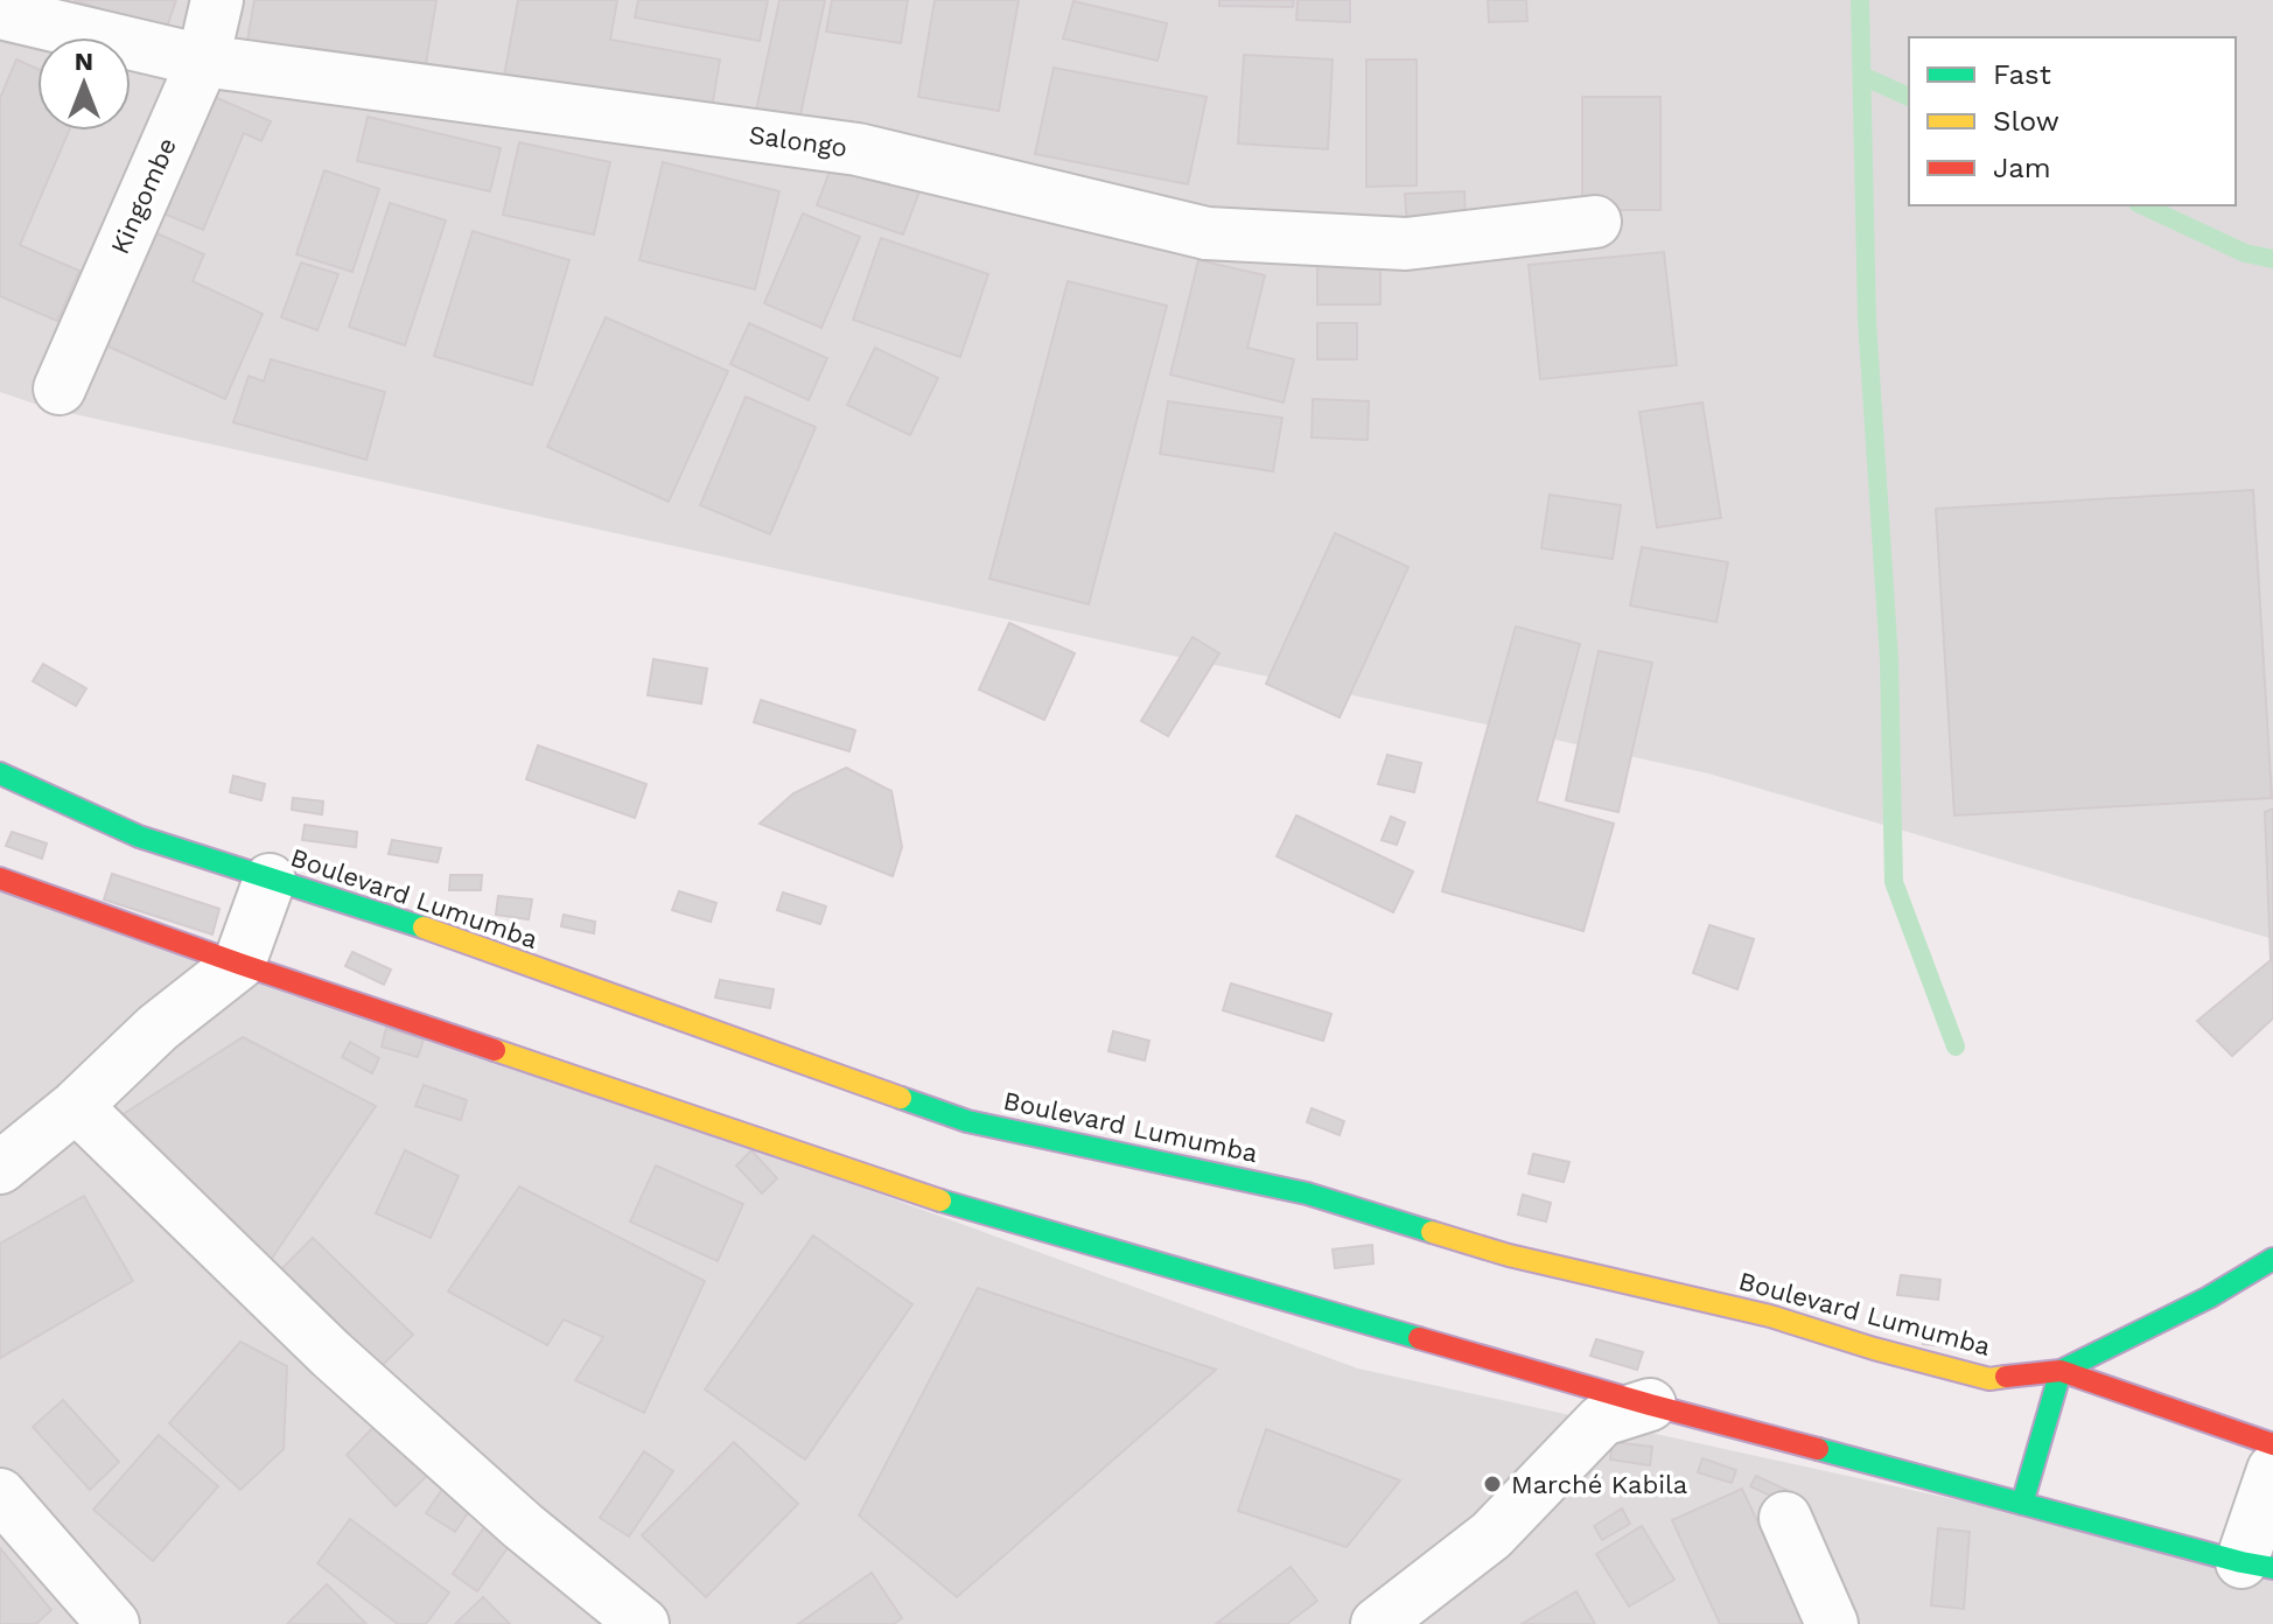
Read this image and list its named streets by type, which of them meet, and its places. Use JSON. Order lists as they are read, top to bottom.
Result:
{
  "streets": {
    "highway": ["Boulevard Lumumba"],
    "street": ["Salongo", "Kingombe"]
  },
  "crossings": [
    ["Salongo", "Kingombe"]
  ],
  "places": ["Marché Kabila"],
  "legend": ["Fast", "Slow", "Jam"],
  "north": "top"
}
